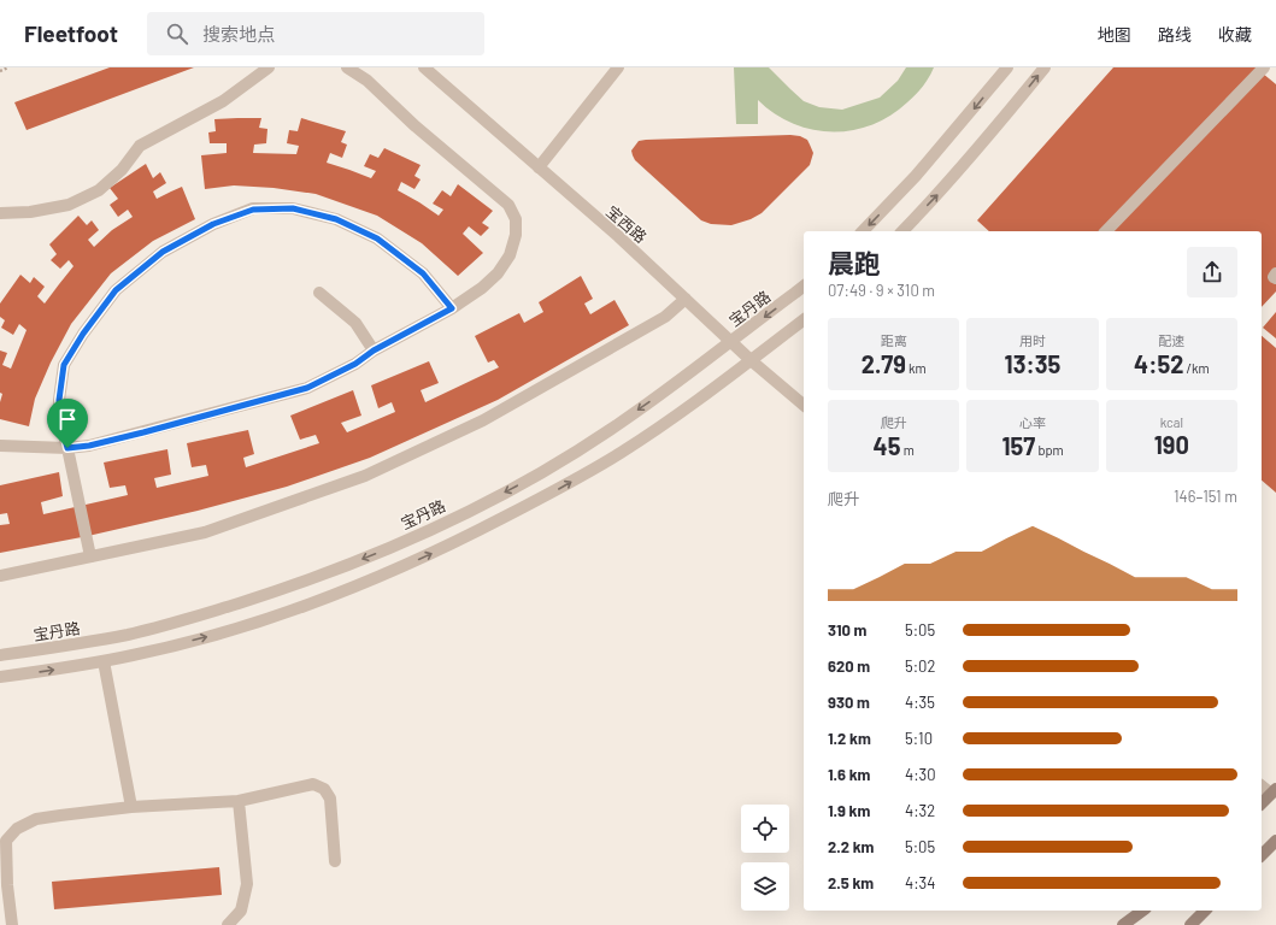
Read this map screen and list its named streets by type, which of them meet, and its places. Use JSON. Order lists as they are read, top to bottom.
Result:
{
  "streets": {
    "street": ["宝西路", "宝丹路"]
  },
  "crossings": [
    ["宝西路", "宝丹路"]
  ],
  "page": {
    "header": "Fleetfoot",
    "search": "搜索地点",
    "nav": ["地图", "路线", "收藏"],
    "heading": ["晨跑", "07:49 · 9 × 310 m"],
    "stats": [
      ["距离", "2.79 km"],
      ["用时", "13:35"],
      ["配速", "4:52 /km"],
      ["爬升", "45 m"],
      ["心率", "157 bpm"],
      ["kcal", "190"]
    ],
    "chart": ["爬升", "146–151 m"],
    "list": [
      {
        "name": "310 m",
        "note": "5:05"
      },
      {
        "name": "620 m",
        "note": "5:02"
      },
      {
        "name": "930 m",
        "note": "4:35"
      },
      {
        "name": "1.2 km",
        "note": "5:10"
      },
      {
        "name": "1.6 km",
        "note": "4:30"
      },
      {
        "name": "1.9 km",
        "note": "4:32"
      },
      {
        "name": "2.2 km",
        "note": "5:05"
      },
      {
        "name": "2.5 km",
        "note": "4:34"
      }
    ]
  }
}
